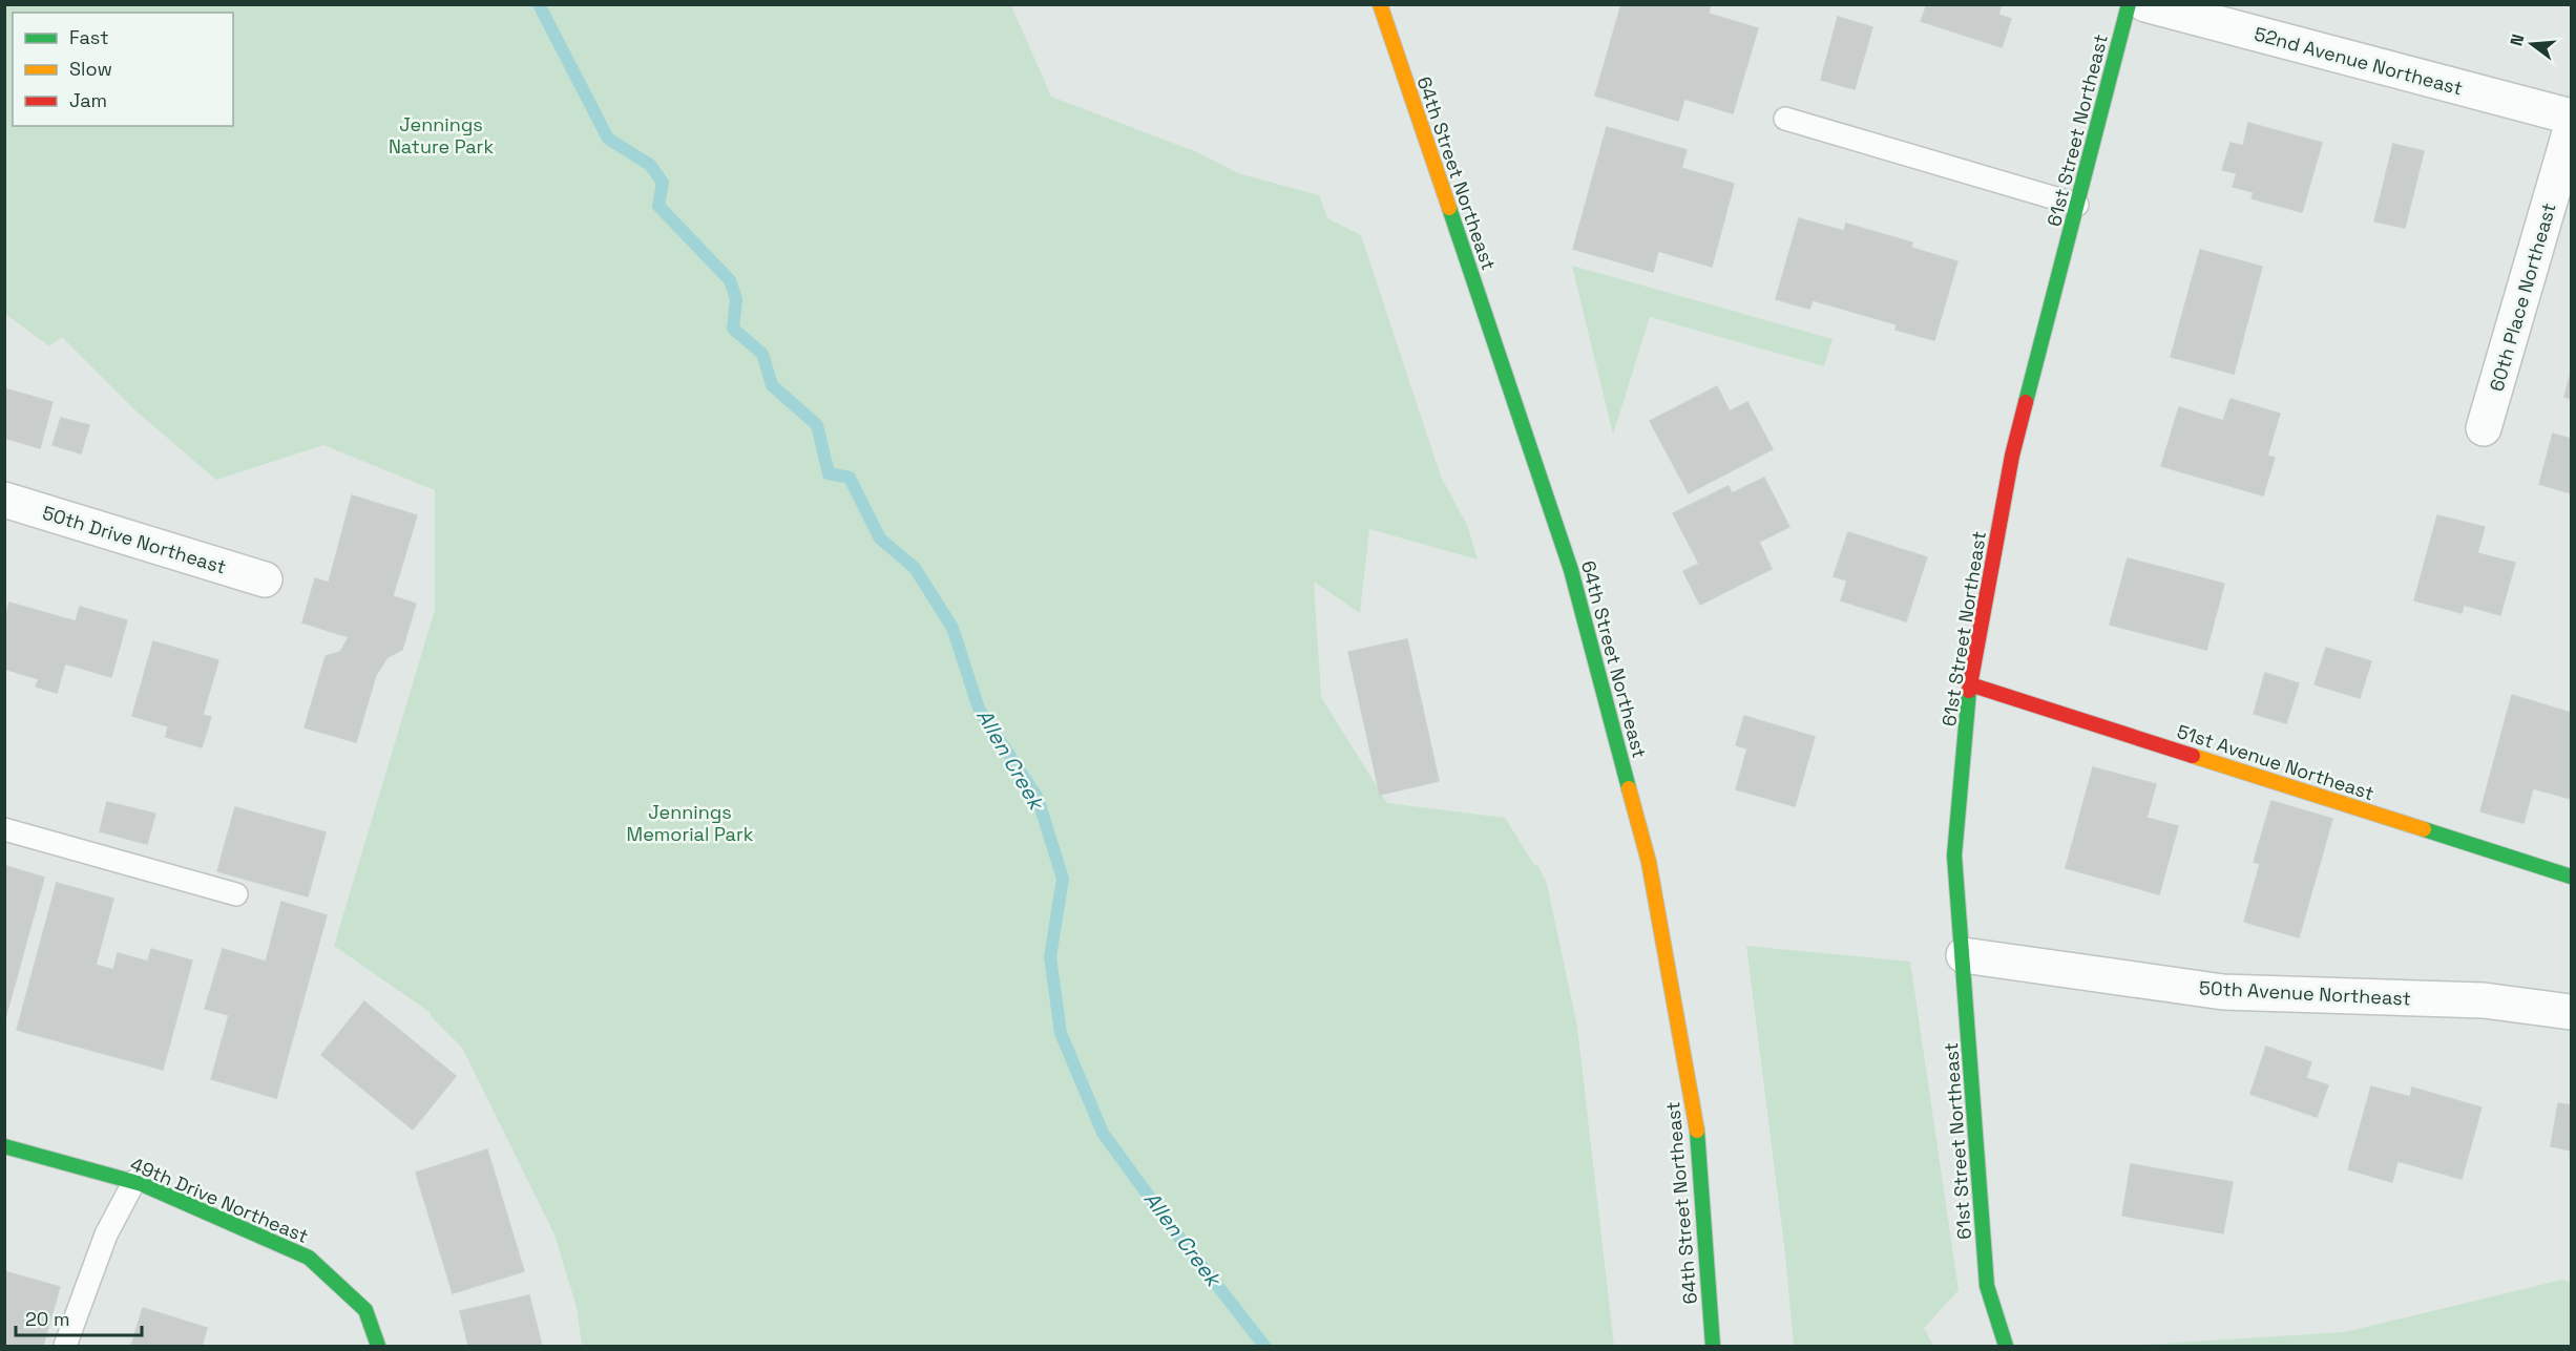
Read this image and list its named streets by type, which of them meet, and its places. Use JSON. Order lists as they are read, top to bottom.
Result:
{
  "streets": {
    "street": [
      "52nd Avenue Northeast",
      "61st Street Northeast",
      "64th Street Northeast",
      "60th Place Northeast",
      "50th Drive Northeast",
      "51st Avenue Northeast",
      "50th Avenue Northeast",
      "49th Drive Northeast"
    ]
  },
  "crossings": [
    ["61st Street Northeast", "51st Avenue Northeast"],
    ["61st Street Northeast", "50th Avenue Northeast"]
  ],
  "water": ["Allen Creek"],
  "parks": ["Jennings Nature Park", "Jennings Memorial Park"],
  "legend": ["Fast", "Slow", "Jam"],
  "scale_bar": "20 m",
  "north": "left"
}
